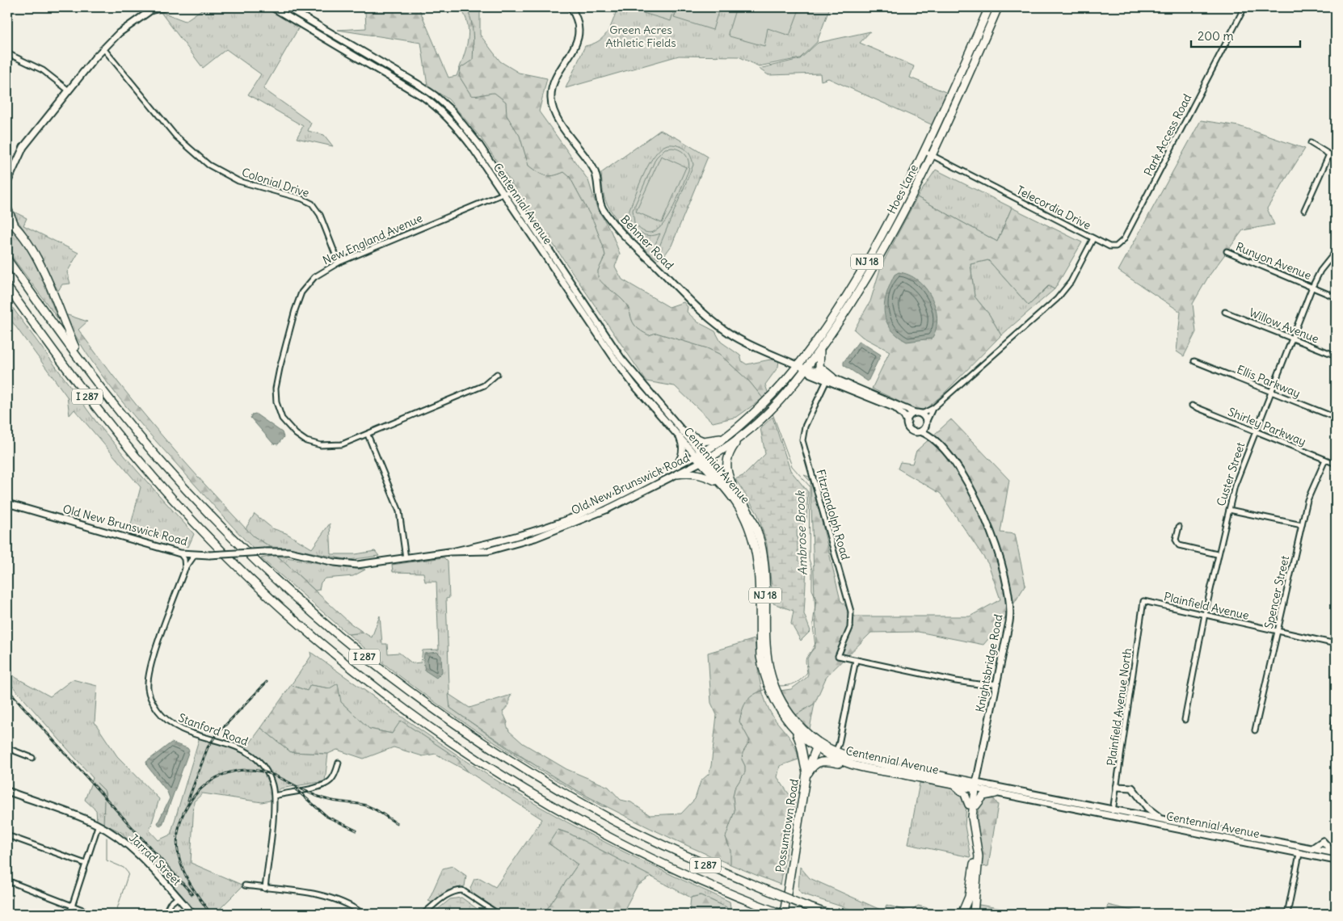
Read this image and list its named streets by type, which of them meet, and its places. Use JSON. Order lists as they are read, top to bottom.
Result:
{
  "streets": {
    "highway": [
      "Hoes Lane",
      "Centennial Avenue",
      "NJ 18",
      "I 287",
      "Old New Brunswick Road",
      "Possumtown Road"
    ],
    "main road": ["Behmer Road", "Knightsbridge Road", "Jarrad Street"],
    "street": [
      "Park Access Road",
      "Colonial Drive",
      "Telecordia Drive",
      "New England Avenue",
      "Runyon Avenue",
      "Willow Avenue",
      "Ellis Parkway",
      "Shirley Parkway",
      "Custer Street",
      "Fitzrandolph Road",
      "Spencer Street",
      "Plainfield Avenue",
      "Plainfield Avenue North",
      "Stanford Road"
    ]
  },
  "crossings": [
    ["Park Access Road", "Telecordia Drive"],
    ["Colonial Drive", "New England Avenue"],
    ["Hoes Lane", "Telecordia Drive"],
    ["Hoes Lane", "Behmer Road"],
    ["Hoes Lane", "Old New Brunswick Road"],
    ["Centennial Avenue", "New England Avenue"],
    ["Centennial Avenue", "NJ 18"],
    ["Centennial Avenue", "Old New Brunswick Road"],
    ["Centennial Avenue", "Knightsbridge Road"],
    ["Centennial Avenue", "Plainfield Avenue North"],
    ["Centennial Avenue", "Possumtown Road"],
    ["Telecordia Drive", "Knightsbridge Road"],
    ["Behmer Road", "Old New Brunswick Road"],
    ["Runyon Avenue", "Custer Street"],
    ["NJ 18", "Old New Brunswick Road"],
    ["Willow Avenue", "Custer Street"],
    ["Ellis Parkway", "Custer Street"],
    ["I 287", "Possumtown Road"],
    ["Shirley Parkway", "Custer Street"],
    ["Shirley Parkway", "Spencer Street"],
    ["Custer Street", "Plainfield Avenue"],
    ["Old New Brunswick Road", "Stanford Road"],
    ["Spencer Street", "Plainfield Avenue"],
    ["Plainfield Avenue", "Plainfield Avenue North"]
  ],
  "water": ["Ambrose Brook"],
  "parks": ["Green Acres Athletic Fields"],
  "scale_bar": "200 m"
}
